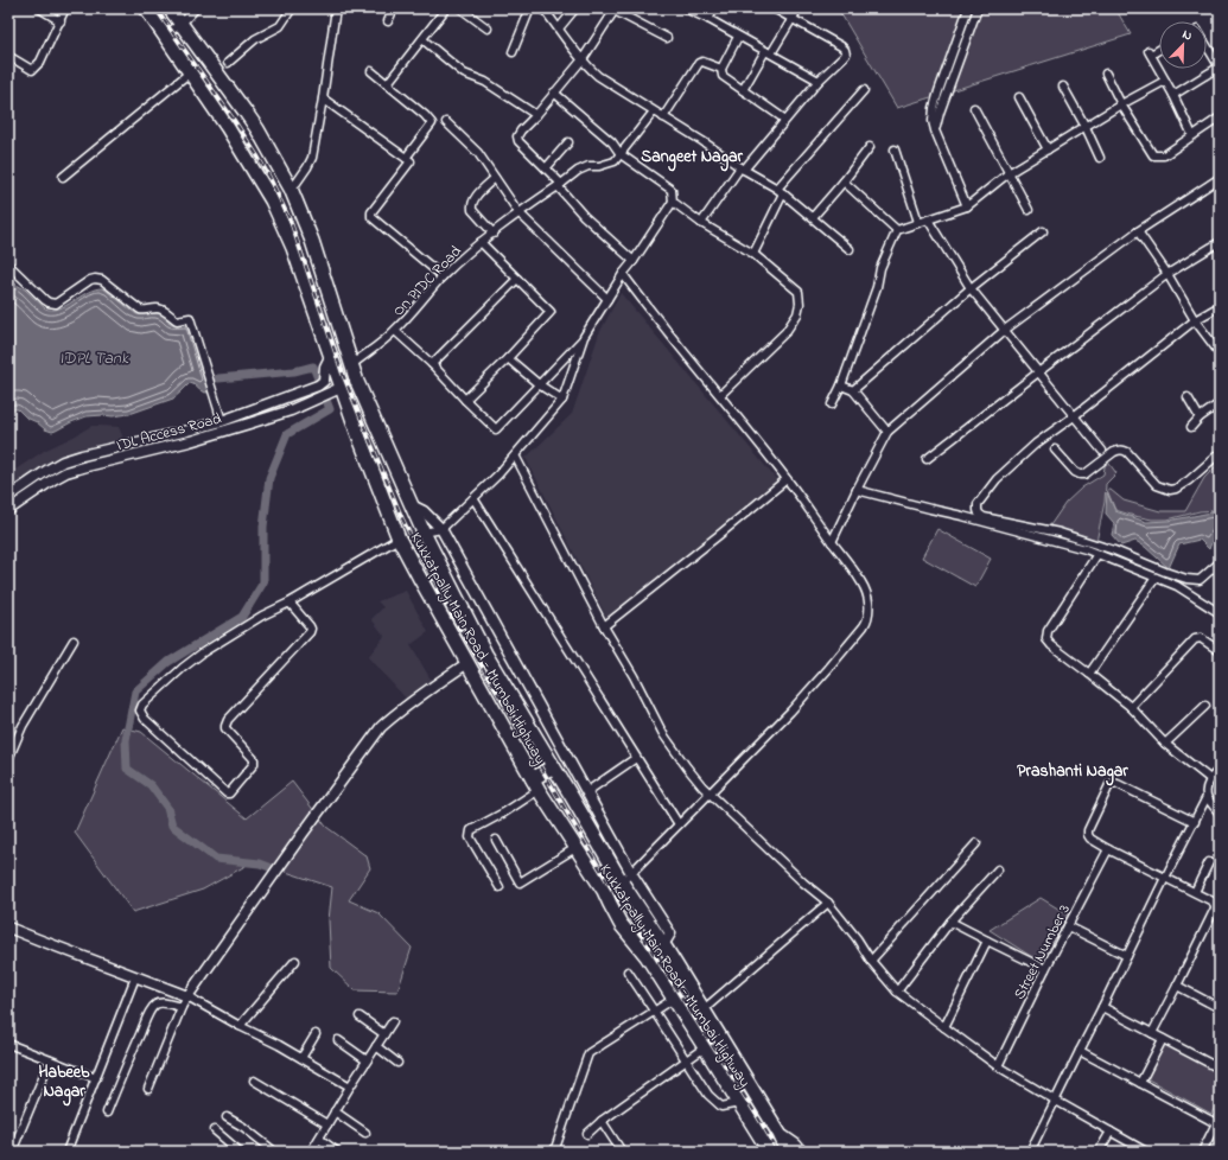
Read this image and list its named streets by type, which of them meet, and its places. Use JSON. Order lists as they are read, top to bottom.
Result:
{
  "streets": {
    "highway": ["Kukkatpally Main Road - Mumbai Highway"],
    "street": ["On PIDC Road", "IDL Access Road", "Street Number 3"]
  },
  "crossings": [
    ["On PIDC Road", "Kukkatpally Main Road - Mumbai Highway"],
    ["IDL Access Road", "Kukkatpally Main Road - Mumbai Highway"]
  ],
  "districts": ["Sangeet Nagar", "Prashanti Nagar", "Habeeb Nagar"],
  "water": ["IDPL Tank"],
  "north": "top right"
}
